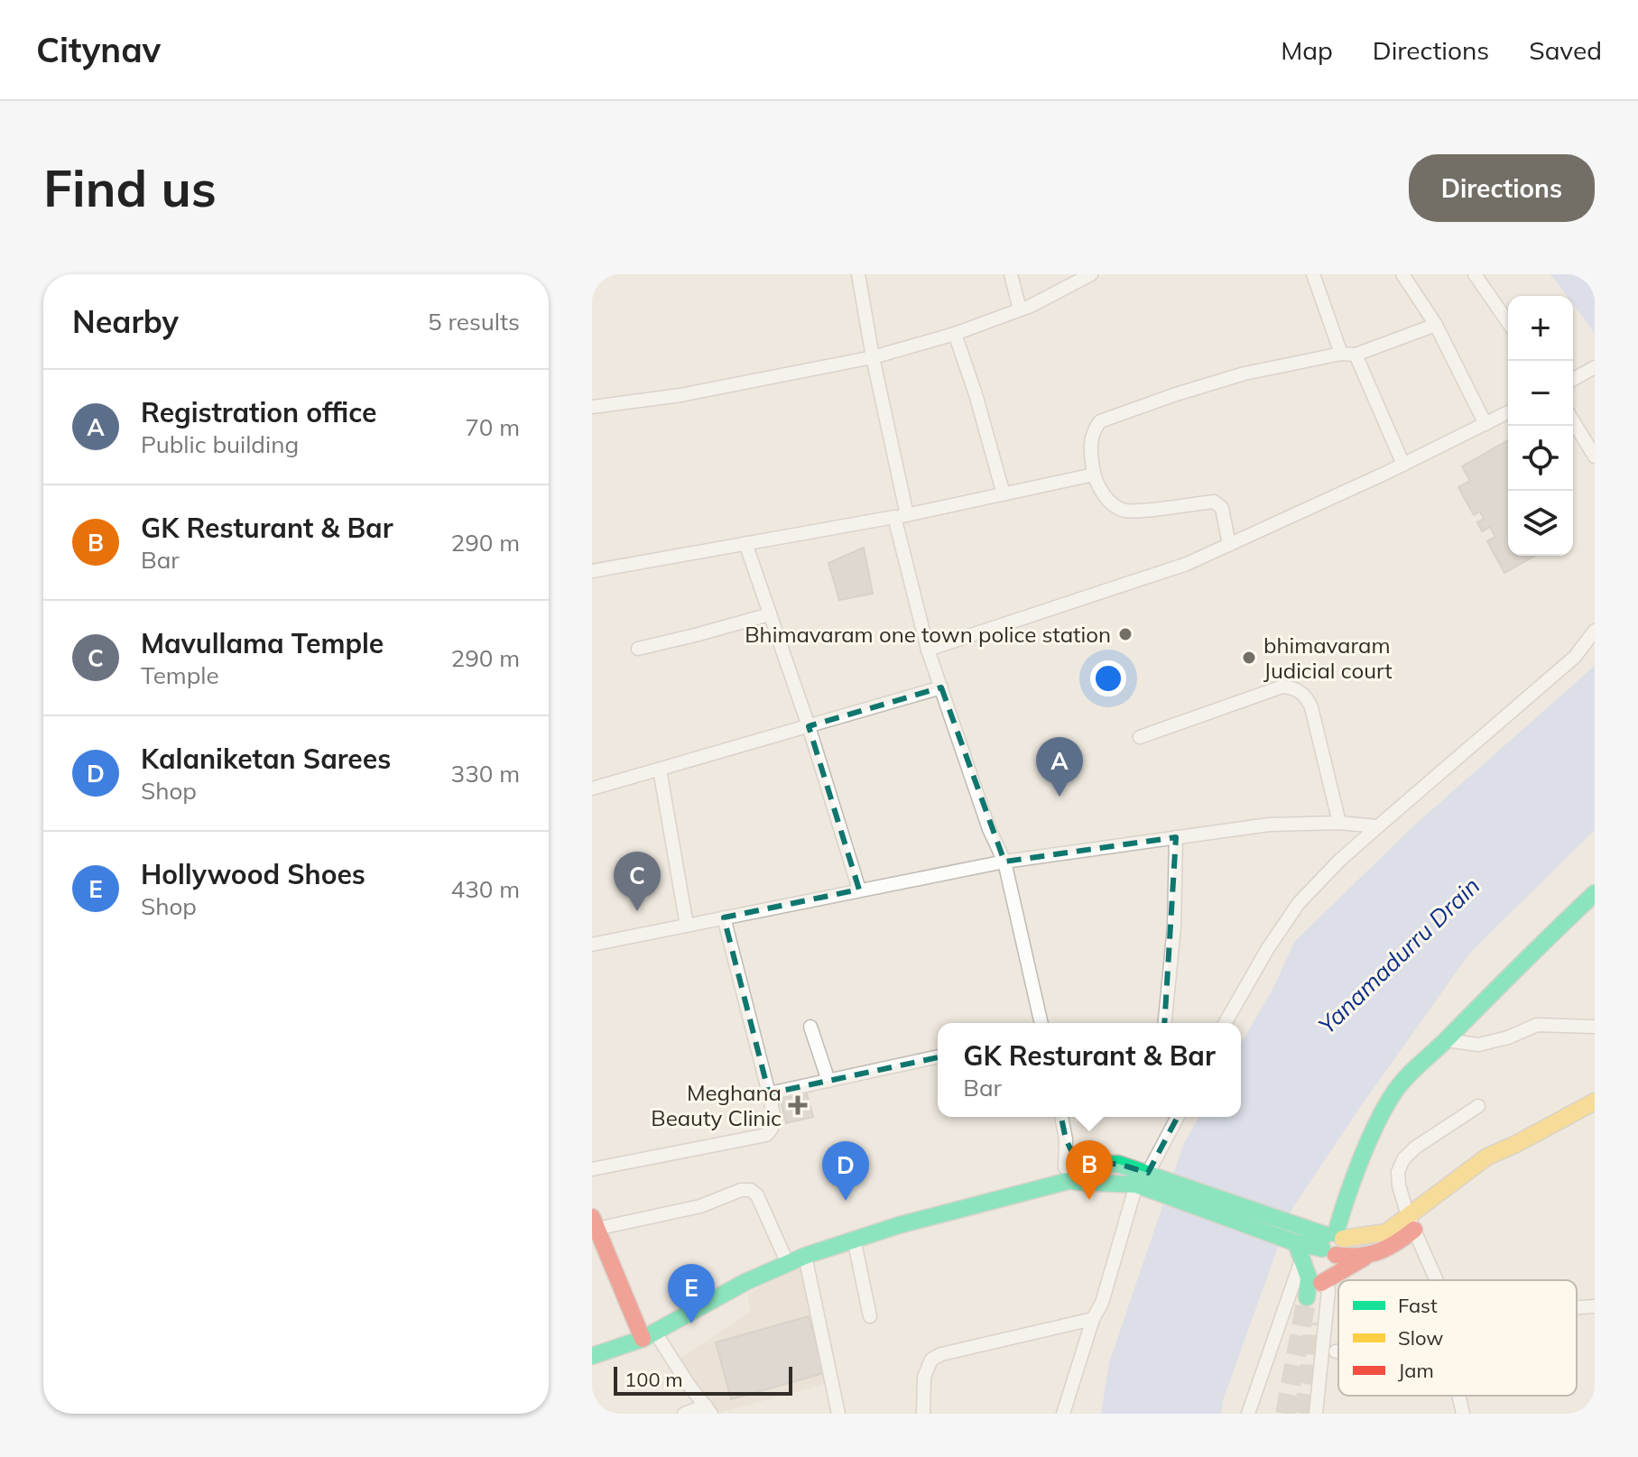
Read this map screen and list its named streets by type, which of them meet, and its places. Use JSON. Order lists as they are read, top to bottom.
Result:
{
  "water": ["Yanamadurru Drain"],
  "places": {
    "other": ["Bhimavaram one town police station", "bhimavaram Judicial court"],
    "health": ["Meghana Beauty Clinic"]
  },
  "legend": ["Fast", "Slow", "Jam"],
  "scale_bar": "100 m",
  "page": {
    "header": "Citynav",
    "nav": ["Map", "Directions", "Saved"],
    "buttons": "Directions",
    "title": "Find us",
    "heading": ["Nearby", "5 results"],
    "map_buttons": ["+", "−"],
    "list": [
      {
        "mark": "A",
        "name": "Registration office",
        "note": "Public building",
        "value": "70 m"
      },
      {
        "mark": "B",
        "name": "GK Resturant & Bar",
        "note": "Bar",
        "value": "290 m"
      },
      {
        "mark": "C",
        "name": "Mavullama Temple",
        "note": "Temple",
        "value": "290 m"
      },
      {
        "mark": "D",
        "name": "Kalaniketan Sarees",
        "note": "Shop",
        "value": "330 m"
      },
      {
        "mark": "E",
        "name": "Hollywood Shoes",
        "note": "Shop",
        "value": "430 m"
      }
    ],
    "pins": [
      "A",
      "C",
      "B",
      "D",
      "E"
    ],
    "popup": ["GK Resturant & Bar", "Bar"],
    "scale": "100 m"
  }
}
